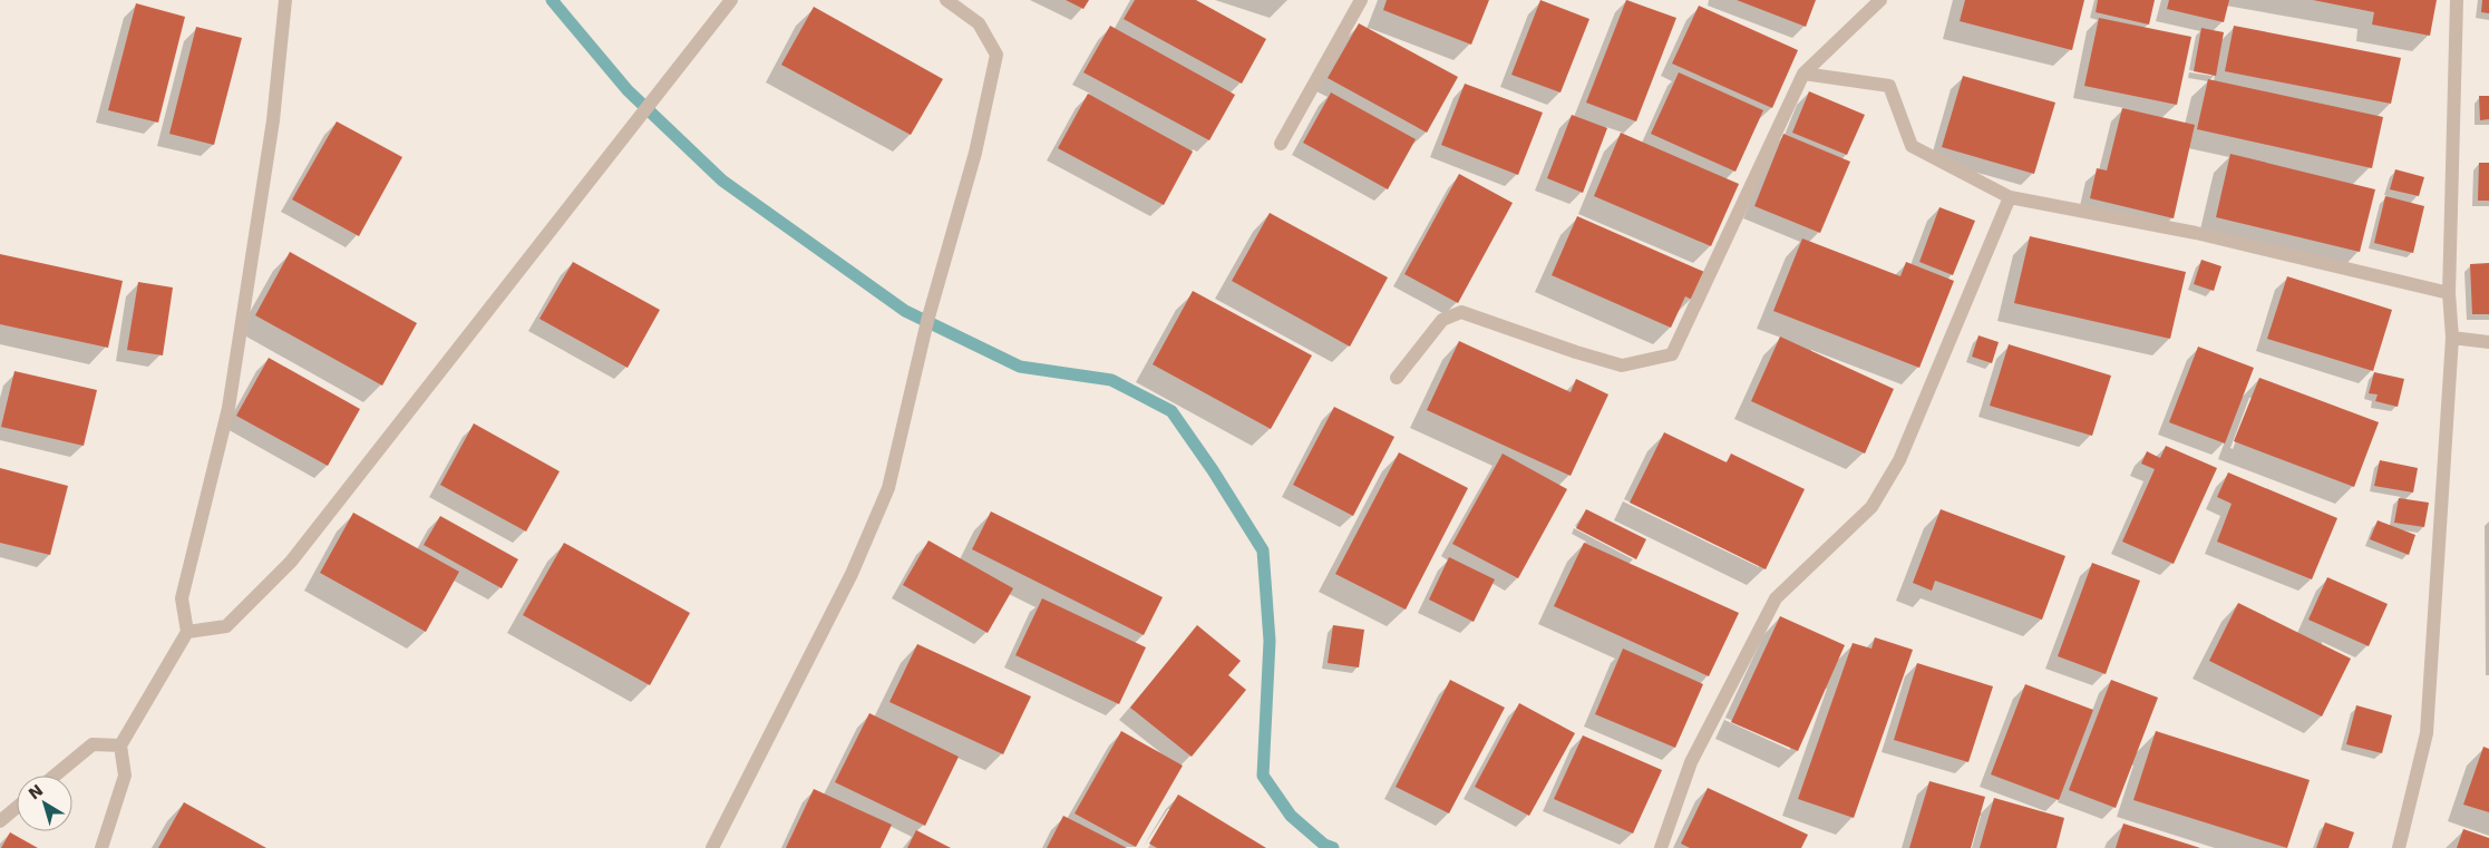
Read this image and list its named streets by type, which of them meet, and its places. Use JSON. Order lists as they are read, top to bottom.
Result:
{
  "north": "top left"
}
